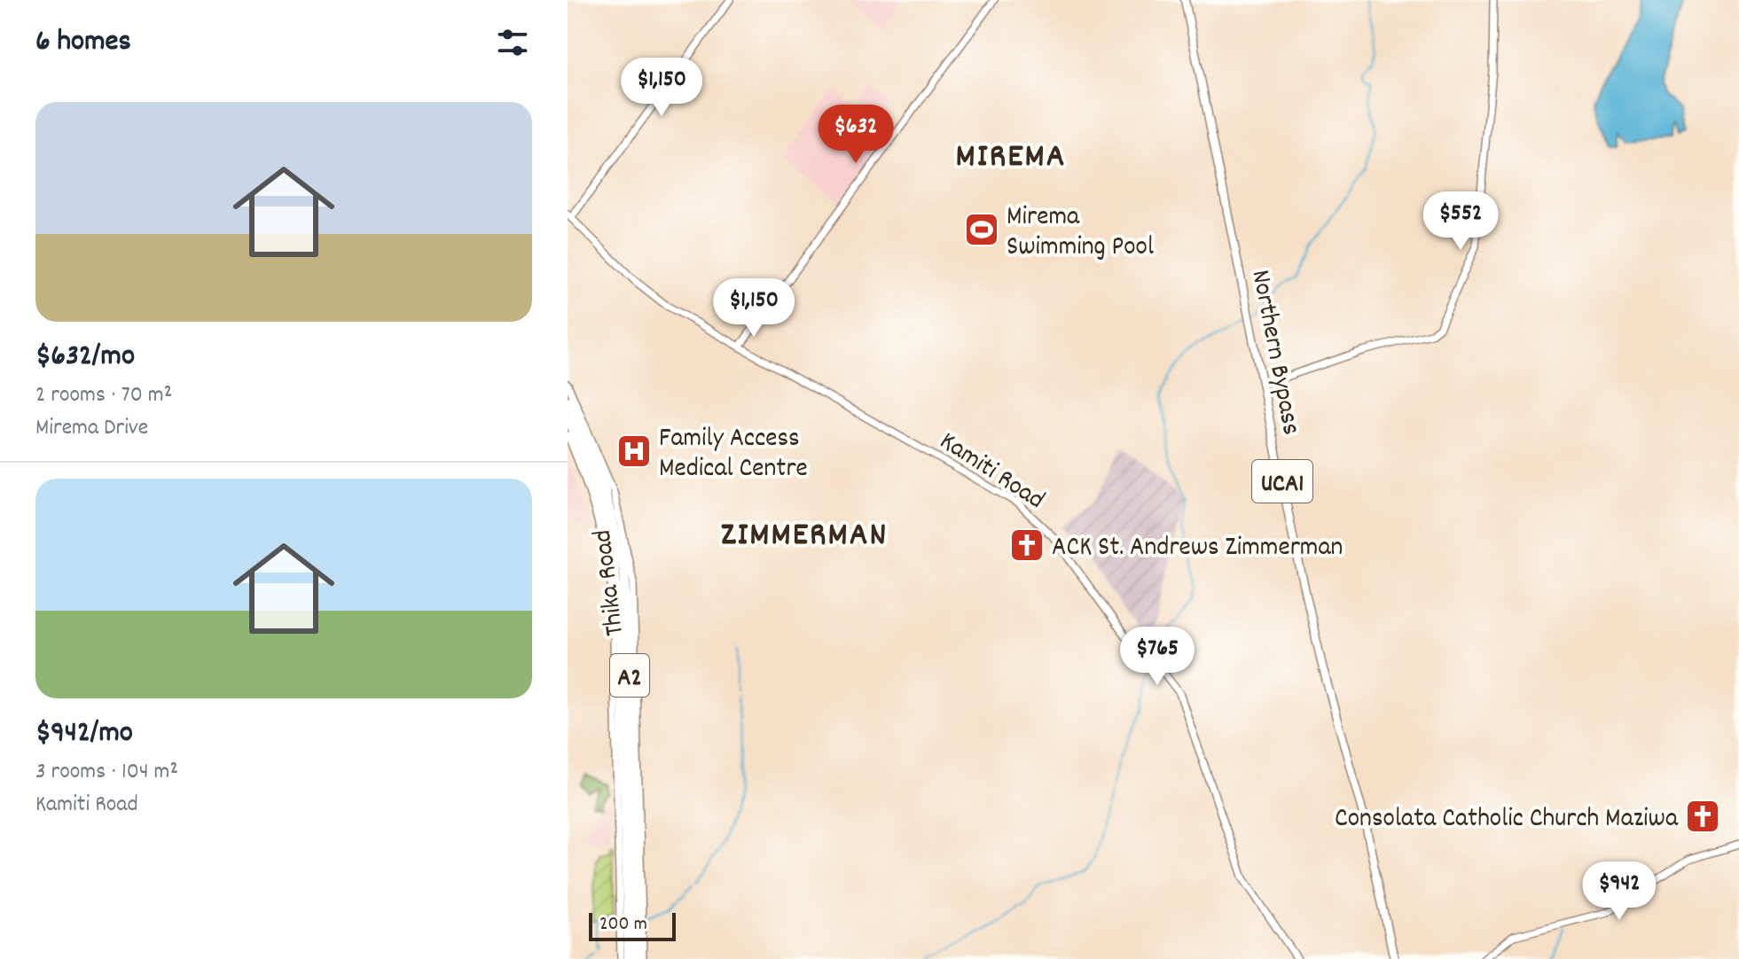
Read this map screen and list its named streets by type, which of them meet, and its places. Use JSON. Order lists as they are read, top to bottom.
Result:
{
  "streets": {
    "highway": ["Thika Road", "A2"],
    "main road": ["Northern Bypass", "Kamiti Road", "UCA1"]
  },
  "districts": ["MIREMA", "ZIMMERMAN"],
  "places": {
    "sports": ["Mirema Swimming Pool"],
    "hospital": ["Family Access Medical Centre"],
    "church": ["ACK St. Andrews Zimmerman", "Consolata Catholic Church Maziwa"]
  },
  "scale_bar": "200 m",
  "page": {
    "heading": "6 homes",
    "price": [
      "$1,150",
      "$632",
      "$552",
      "$1,150",
      "$765",
      "$942"
    ],
    "list": [
      {
        "name": "$632/mo",
        "note": "2 rooms · 70 m² · Mirema Drive"
      },
      {
        "name": "$942/mo",
        "note": "3 rooms · 104 m² · Kamiti Road"
      }
    ],
    "scale": "200 m"
  }
}
